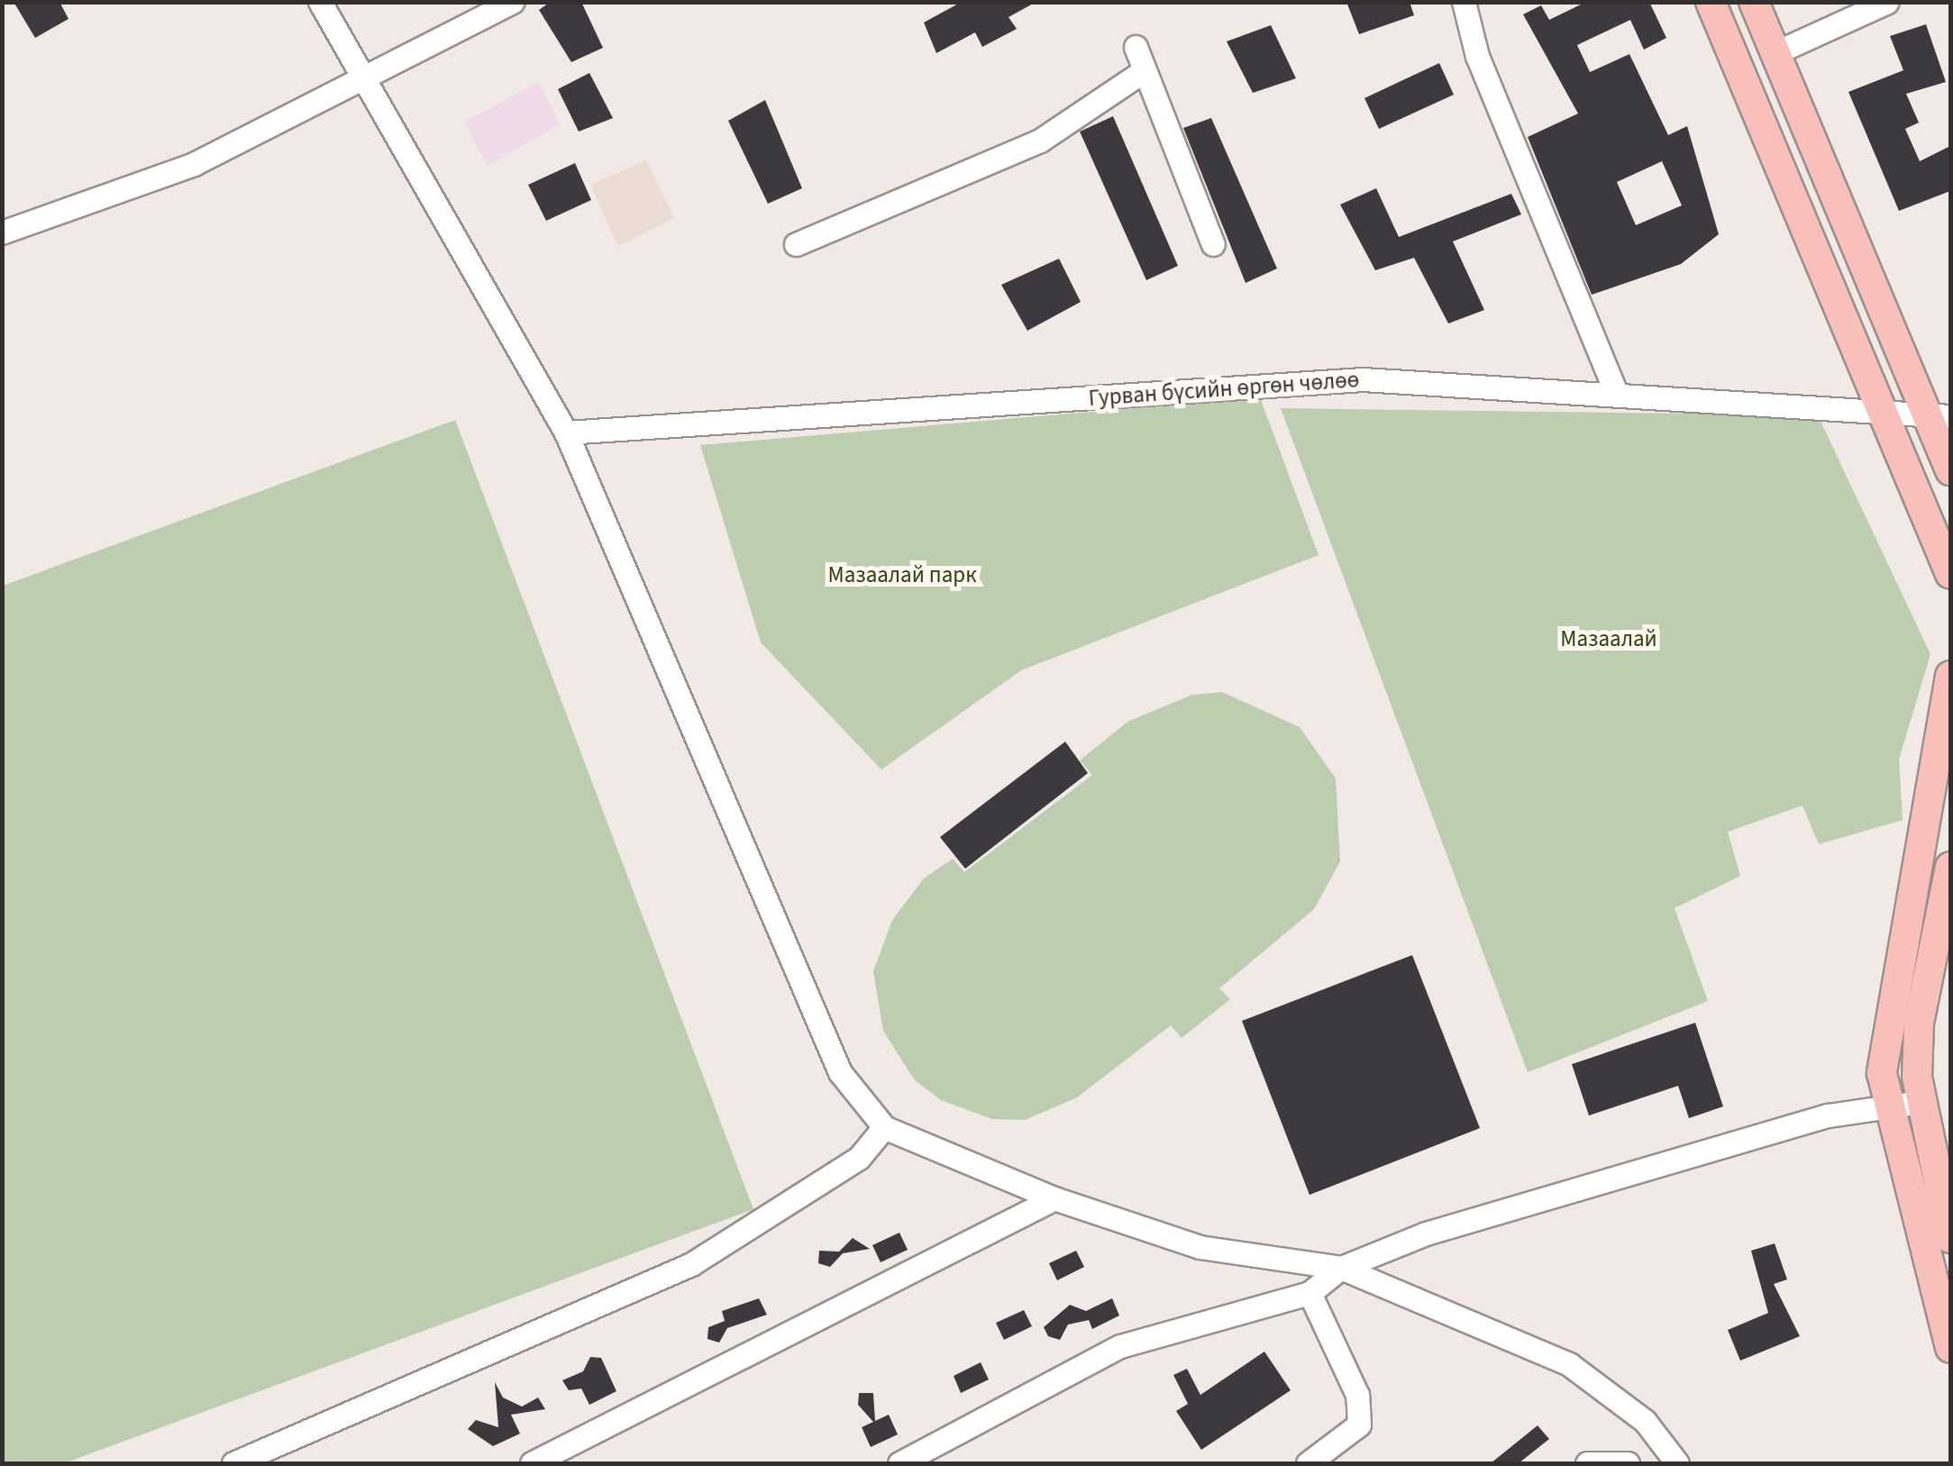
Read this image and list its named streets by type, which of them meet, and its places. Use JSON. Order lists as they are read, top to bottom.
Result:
{
  "streets": {
    "street": ["Гурван бүсийн өргөн чөлөө"]
  },
  "parks": ["Мазаалай парк", "Мазаалай"]
}
